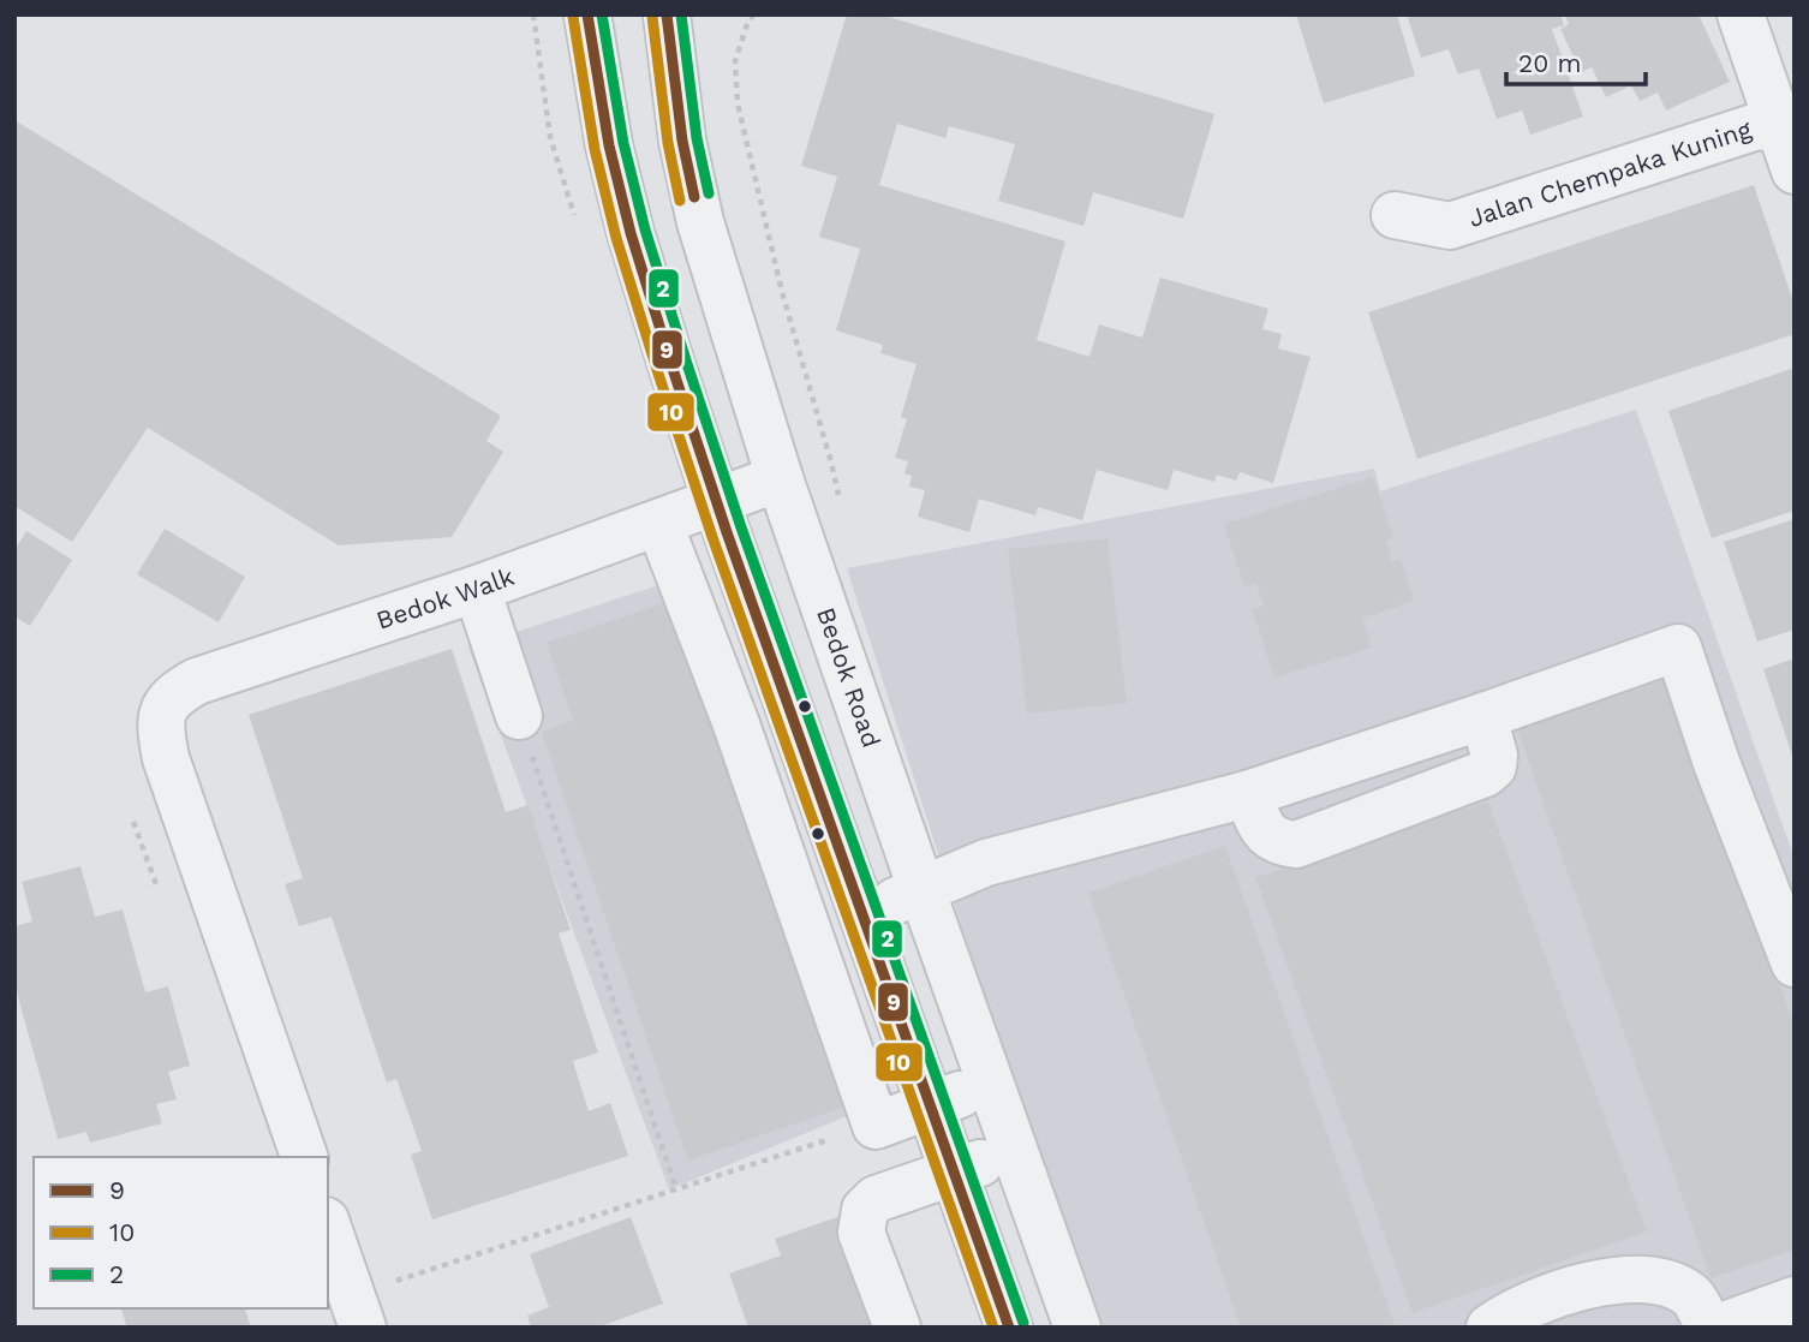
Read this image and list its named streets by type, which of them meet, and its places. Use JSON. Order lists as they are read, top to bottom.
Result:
{
  "streets": {
    "street": ["Jalan Chempaka Kuning", "Bedok Walk", "Bedok Road"]
  },
  "crossings": [
    ["Bedok Walk", "Bedok Road"]
  ],
  "lines": ["transit line 9", "transit line 2", "transit line 10"],
  "legend": ["9", "10", "2"],
  "scale_bar": "20 m"
}
